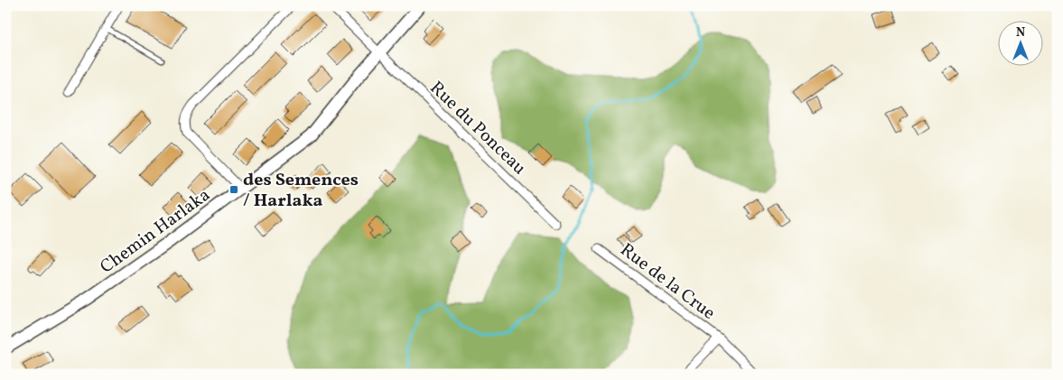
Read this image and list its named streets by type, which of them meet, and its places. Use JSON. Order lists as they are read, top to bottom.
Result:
{
  "streets": {
    "street": ["Rue du Ponceau", "Chemin Harlaka", "Rue de la Crue"]
  },
  "crossings": [
    ["Rue du Ponceau", "Chemin Harlaka"]
  ],
  "places": {
    "transit": ["des Semences / Harlaka"]
  },
  "north": "top"
}
